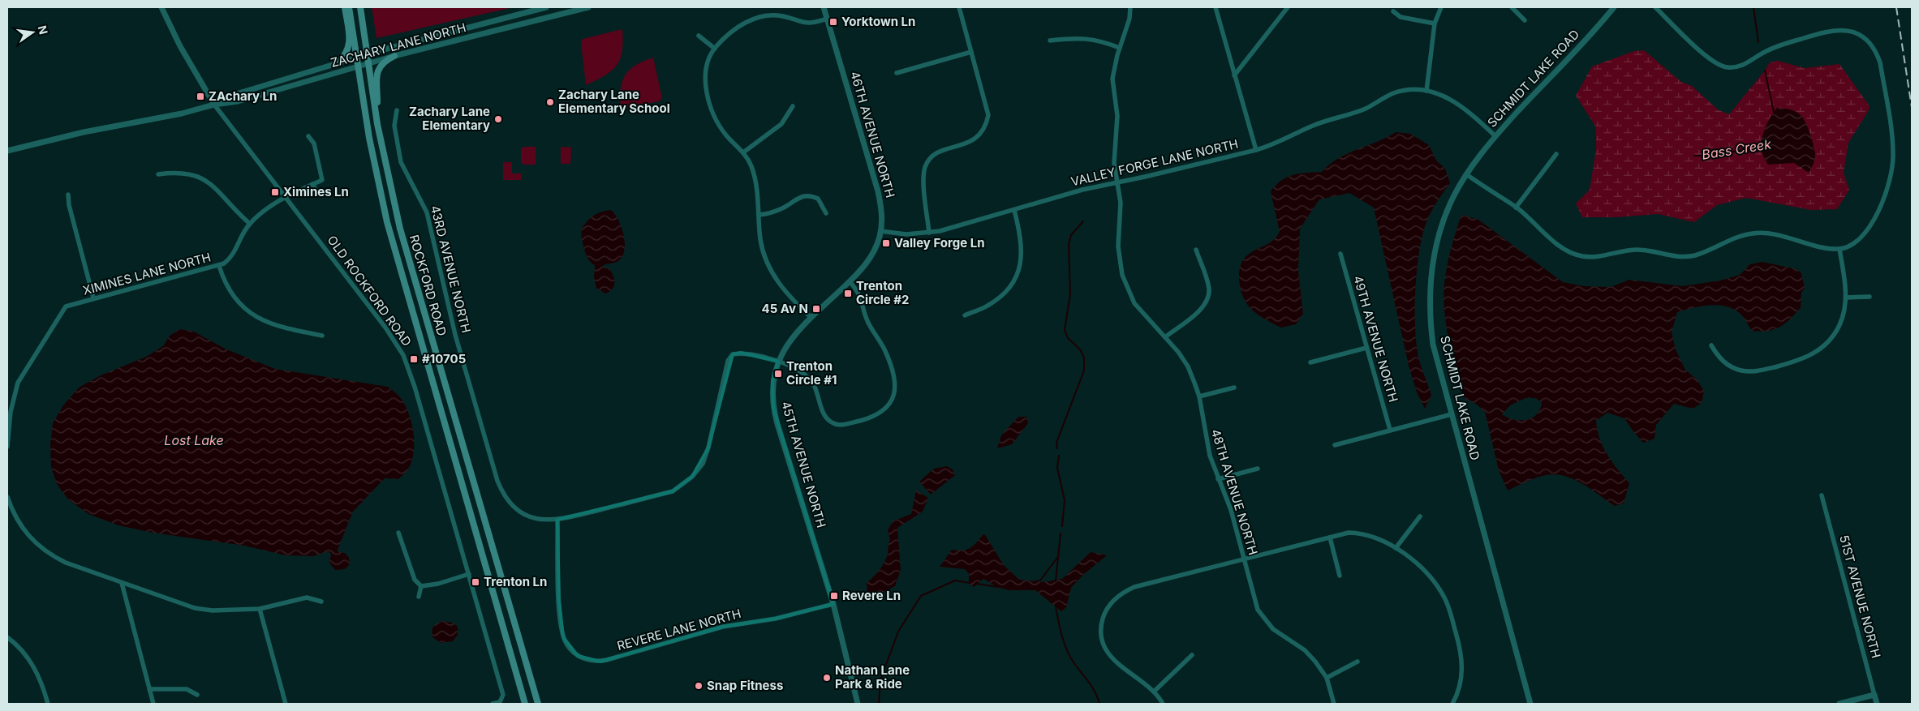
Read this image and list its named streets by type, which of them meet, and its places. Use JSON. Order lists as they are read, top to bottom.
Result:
{
  "streets": {
    "main road": ["ROCKFORD ROAD"],
    "street": [
      "ZACHARY LANE NORTH",
      "SCHMIDT LAKE ROAD",
      "46TH AVENUE NORTH",
      "VALLEY FORGE LANE NORTH",
      "43RD AVENUE NORTH",
      "XIMINES LANE NORTH",
      "OLD ROCKFORD ROAD",
      "49TH AVENUE NORTH",
      "45TH AVENUE NORTH",
      "48TH AVENUE NORTH",
      "51ST AVENUE NORTH",
      "REVERE LANE NORTH"
    ]
  },
  "crossings": [
    ["ZACHARY LANE NORTH", "ROCKFORD ROAD"],
    ["ZACHARY LANE NORTH", "OLD ROCKFORD ROAD"],
    ["46TH AVENUE NORTH", "VALLEY FORGE LANE NORTH"],
    ["46TH AVENUE NORTH", "45TH AVENUE NORTH"],
    ["VALLEY FORGE LANE NORTH", "48TH AVENUE NORTH"],
    ["43RD AVENUE NORTH", "45TH AVENUE NORTH"],
    ["43RD AVENUE NORTH", "REVERE LANE NORTH"],
    ["XIMINES LANE NORTH", "OLD ROCKFORD ROAD"],
    ["45TH AVENUE NORTH", "REVERE LANE NORTH"]
  ],
  "water": ["Bass Creek", "Lost Lake"],
  "places": {
    "transit": [
      "Yorktown Ln",
      "ZAchary Ln",
      "Ximines Ln",
      "Valley Forge Ln",
      "Trenton Circle #2",
      "45 Av N",
      "#10705",
      "Trenton Circle #1",
      "Trenton Ln",
      "Revere Ln"
    ],
    "other": [
      "Zachary Lane Elementary School",
      "Zachary Lane Elementary",
      "Nathan Lane Park & Ride",
      "Snap Fitness"
    ]
  },
  "north": "right"
}
